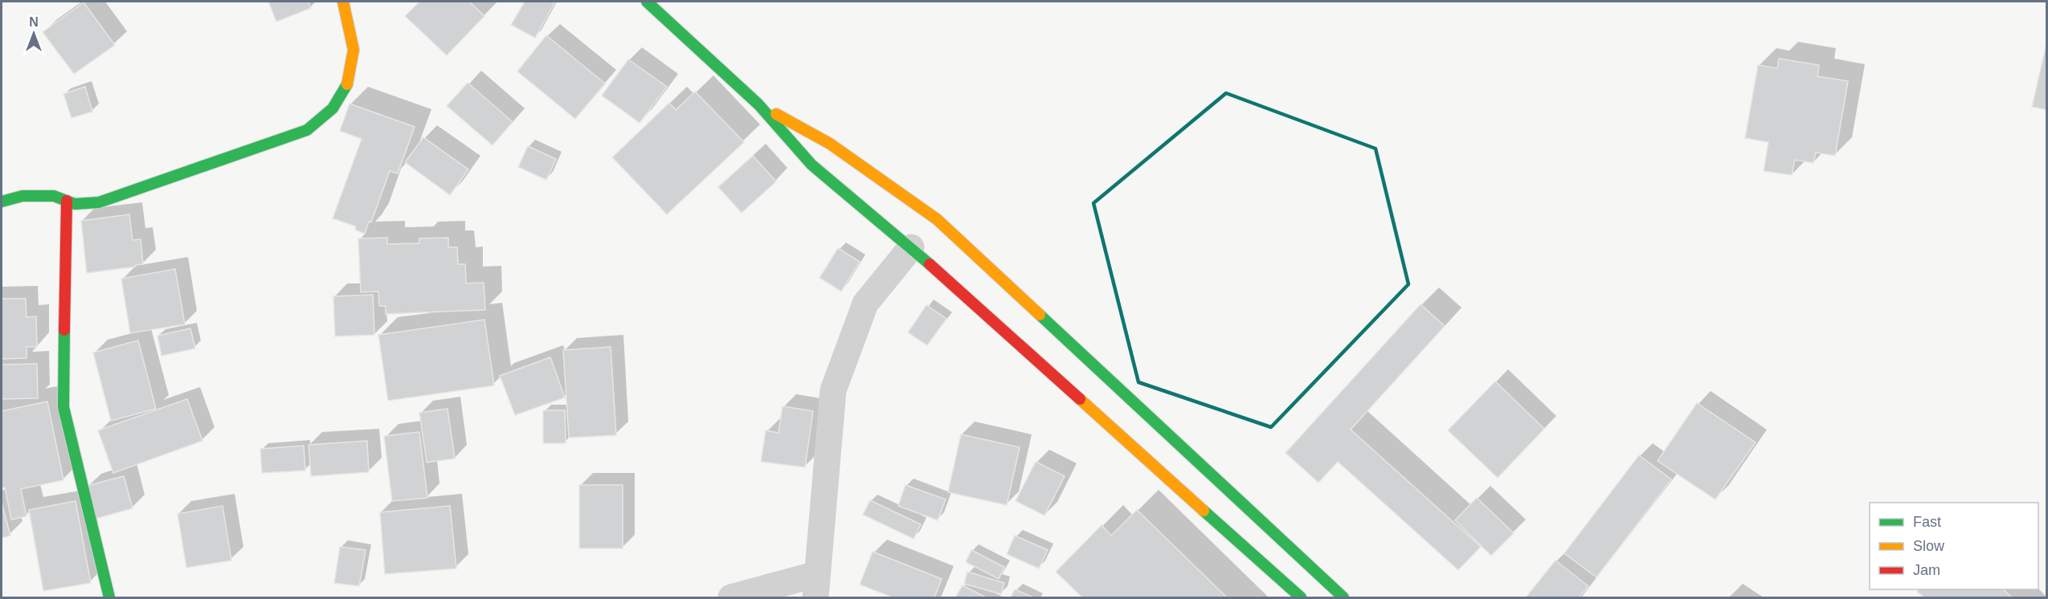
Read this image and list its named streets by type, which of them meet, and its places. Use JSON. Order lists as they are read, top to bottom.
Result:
{
  "legend": ["Fast", "Slow", "Jam"],
  "north": "top"
}
